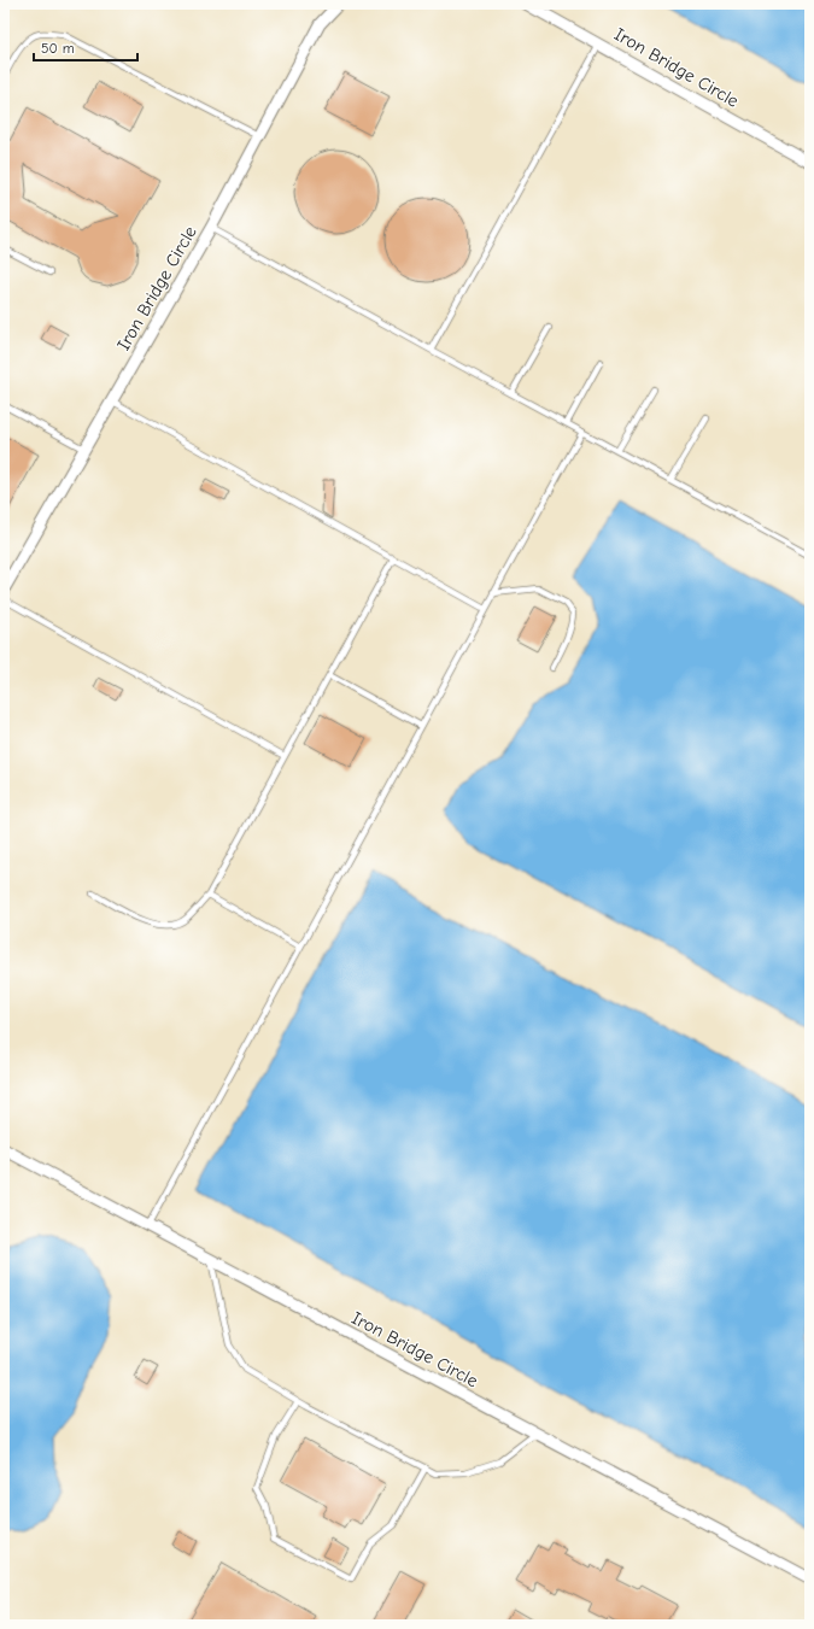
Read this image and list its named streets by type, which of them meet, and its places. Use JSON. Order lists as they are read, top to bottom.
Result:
{
  "streets": {
    "street": ["Iron Bridge Circle"]
  },
  "scale_bar": "50 m"
}
